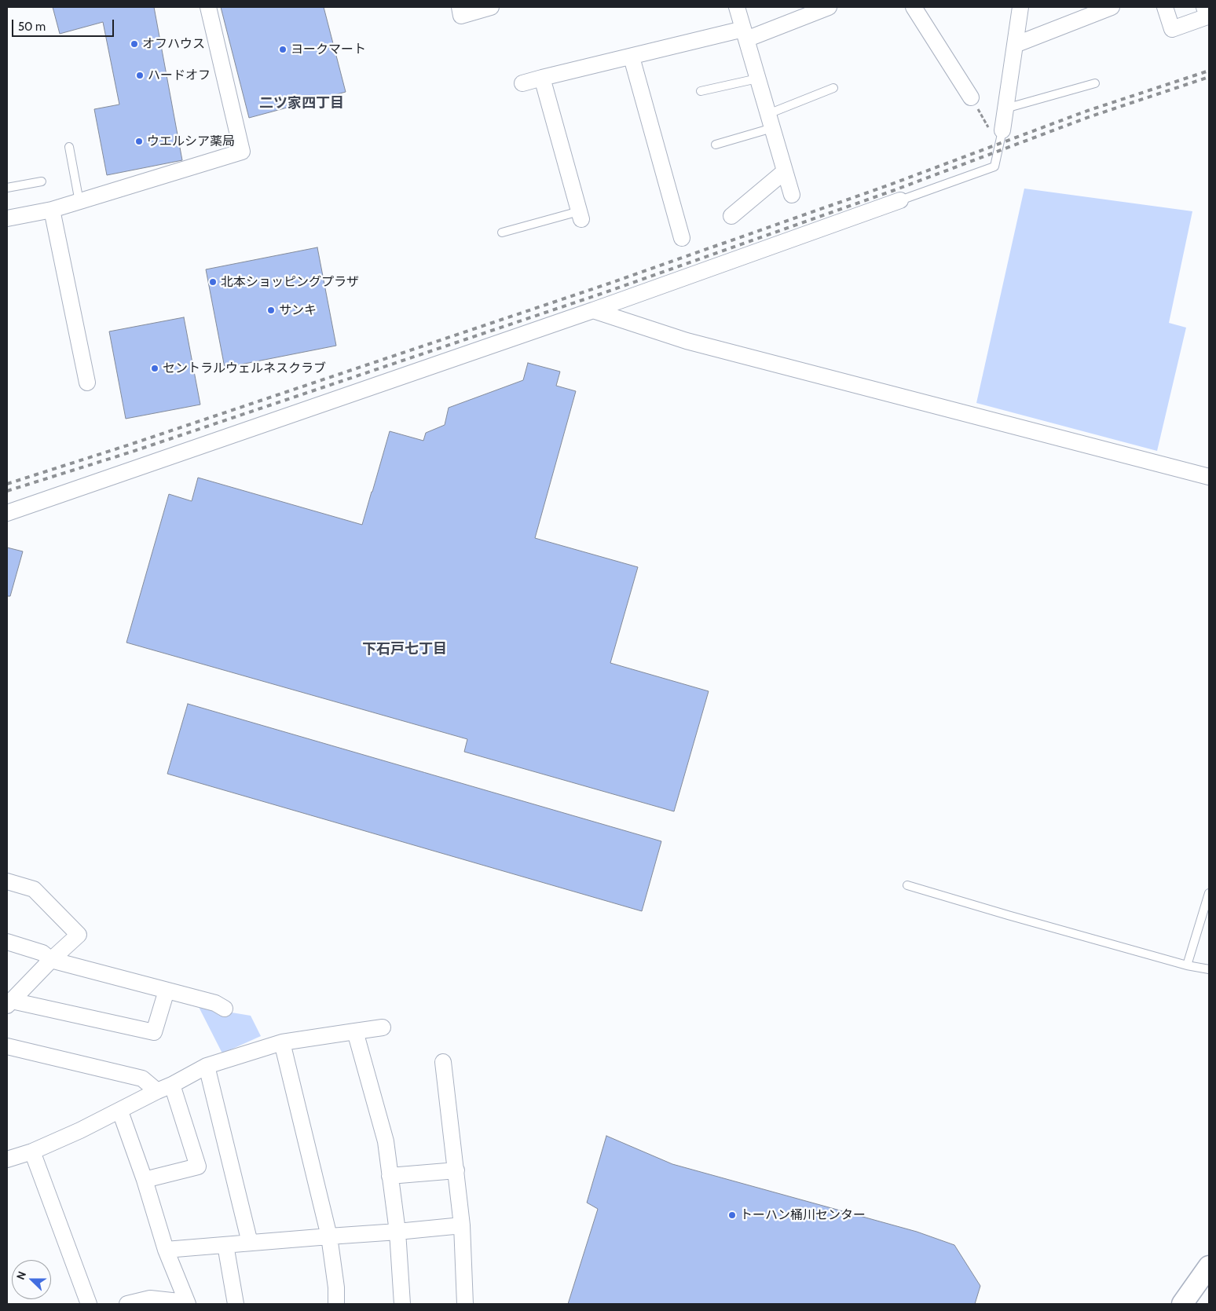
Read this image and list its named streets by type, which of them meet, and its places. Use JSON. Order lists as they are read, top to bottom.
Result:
{
  "districts": ["二ツ家四丁目", "下石戸七丁目"],
  "places": [
    "オフハウス",
    "ヨークマート",
    "ハードオフ",
    "ウエルシア薬局",
    "北本ショッピングプラザ",
    "サンキ",
    "セントラルウェルネスクラブ",
    "トーハン桶川センター"
  ],
  "scale_bar": "50 m",
  "north": "left"
}
